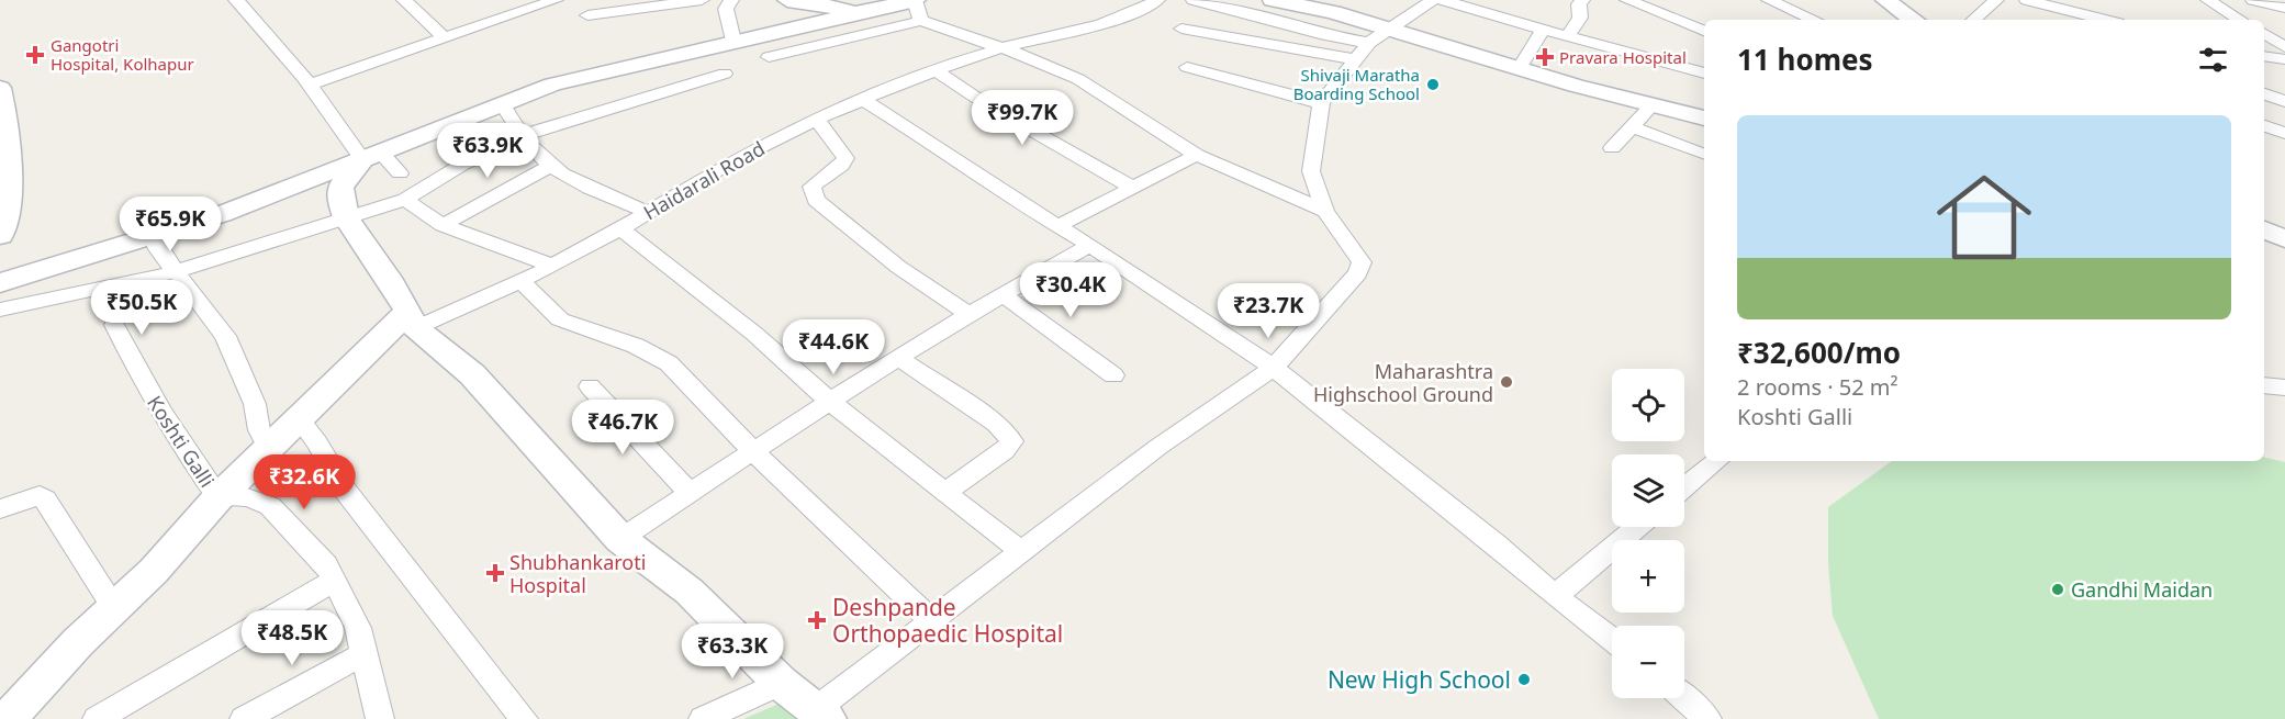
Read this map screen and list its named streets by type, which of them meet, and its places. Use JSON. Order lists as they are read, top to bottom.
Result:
{
  "streets": {
    "street": ["Haidarali Road", "Koshti Galli"]
  },
  "places": {
    "health": [
      "Gangotri Hospital, Kolhapur",
      "Pravara Hospital",
      "Shubhankaroti Hospital",
      "Deshpande Orthopaedic Hospital"
    ],
    "other": [
      "Shivaji Maratha Boarding School",
      "Maharashtra Highschool Ground",
      "Gandhi Maidan",
      "New High School"
    ]
  },
  "page": {
    "heading": "11 homes",
    "price": [
      "₹99.7K",
      "₹63.9K",
      "₹65.9K",
      "₹30.4K",
      "₹50.5K",
      "₹23.7K",
      "₹44.6K",
      "₹46.7K",
      "₹32.6K",
      "₹48.5K",
      "₹63.3K"
    ],
    "list": [
      {
        "name": "₹32,600/mo",
        "note": "2 rooms · 52 m² · Koshti Galli"
      }
    ],
    "map_buttons": ["+", "−"]
  }
}
